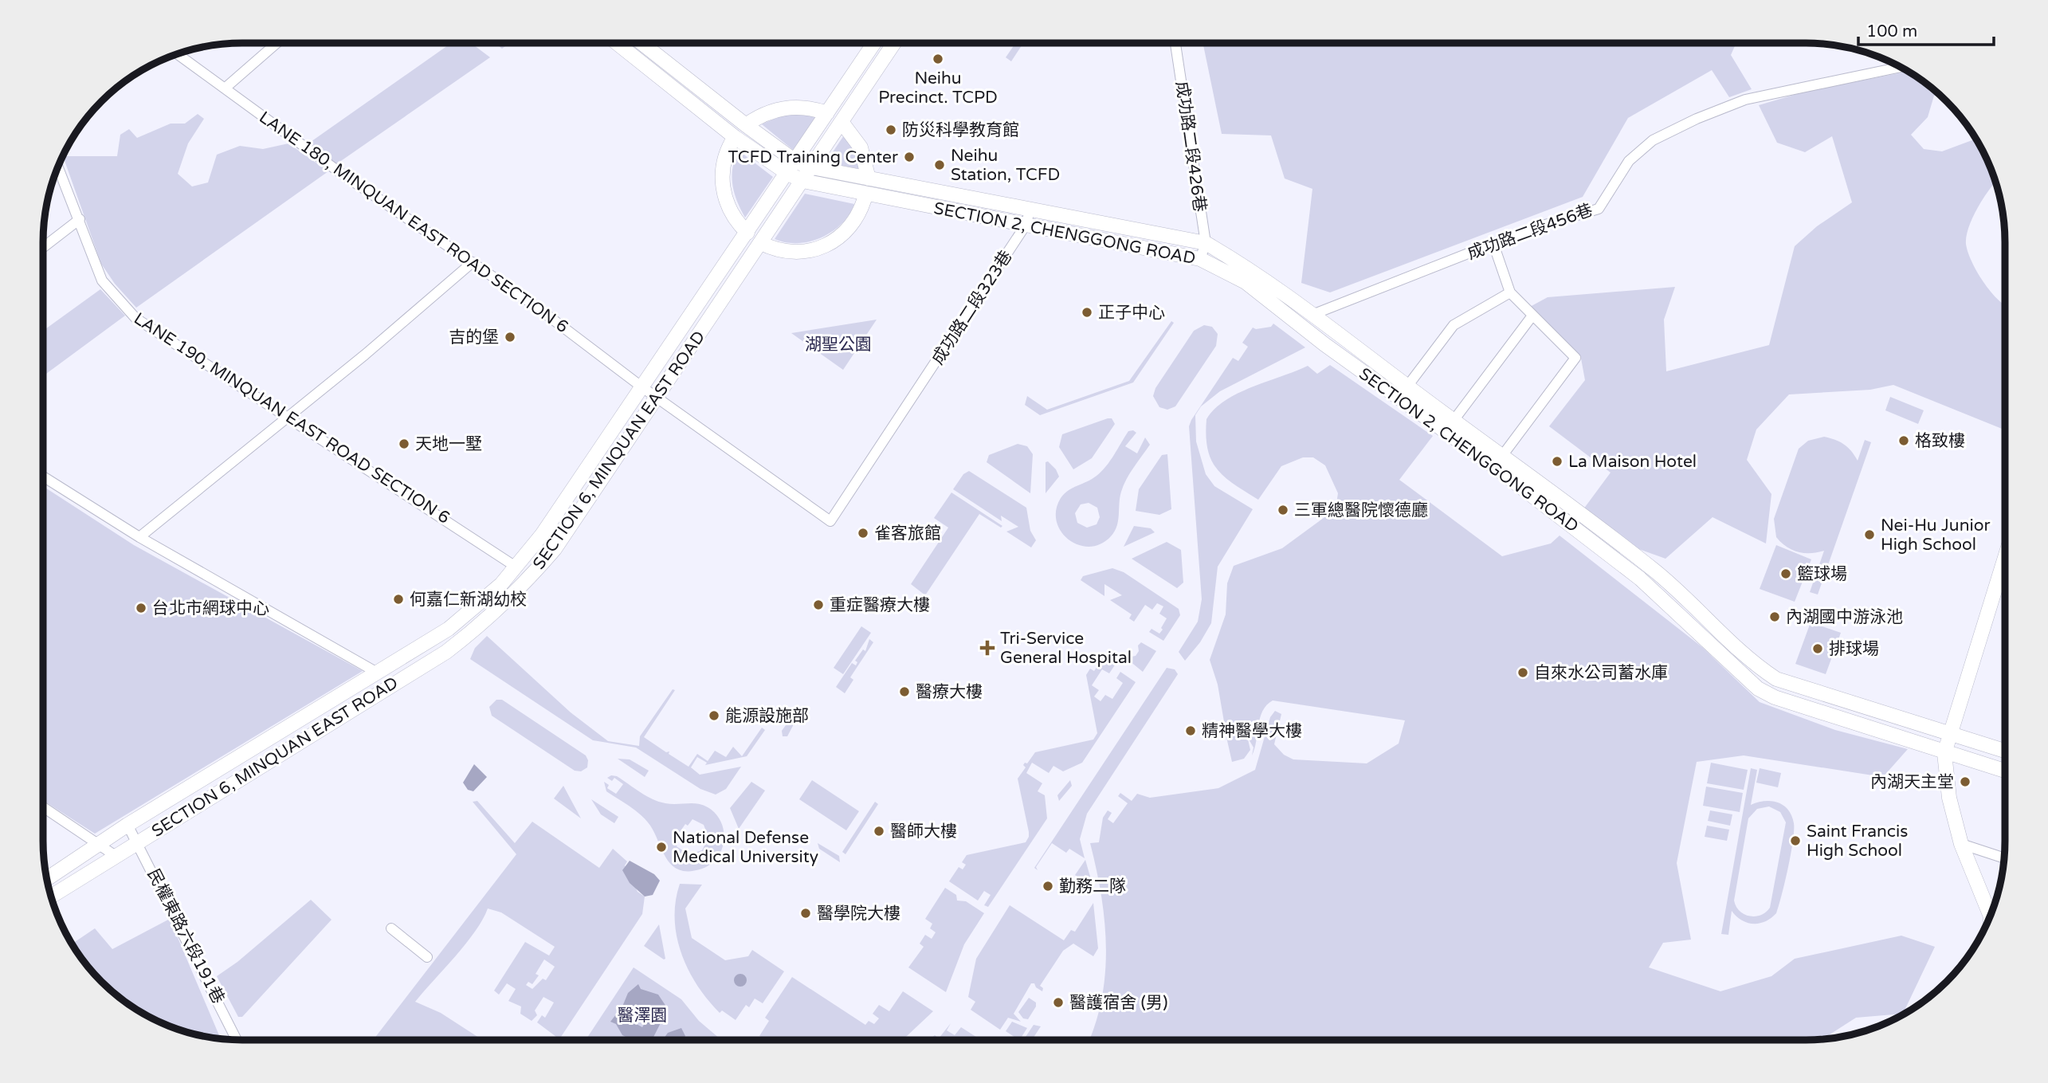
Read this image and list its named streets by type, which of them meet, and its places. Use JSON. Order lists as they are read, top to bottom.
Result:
{
  "streets": {
    "main road": ["SECTION 2, CHENGGONG ROAD", "SECTION 6, MINQUAN EAST ROAD"],
    "street": [
      "成功路二段426巷",
      "LANE 180, MINQUAN EAST ROAD SECTION 6",
      "成功路二段456巷",
      "成功路二段323巷",
      "LANE 190, MINQUAN EAST ROAD SECTION 6",
      "民權東路六段191巷"
    ]
  },
  "crossings": [
    ["成功路二段426巷", "SECTION 2, CHENGGONG ROAD"],
    ["LANE 180, MINQUAN EAST ROAD SECTION 6", "成功路二段323巷"],
    ["LANE 180, MINQUAN EAST ROAD SECTION 6", "SECTION 6, MINQUAN EAST ROAD"],
    ["成功路二段456巷", "SECTION 2, CHENGGONG ROAD"],
    ["SECTION 2, CHENGGONG ROAD", "成功路二段323巷"],
    ["SECTION 2, CHENGGONG ROAD", "SECTION 6, MINQUAN EAST ROAD"],
    ["LANE 190, MINQUAN EAST ROAD SECTION 6", "SECTION 6, MINQUAN EAST ROAD"],
    ["SECTION 6, MINQUAN EAST ROAD", "民權東路六段191巷"]
  ],
  "parks": ["湖聖公園", "醫澤園"],
  "places": {
    "other": [
      "Neihu Precinct. TCPD",
      "防災科學教育館",
      "TCFD Training Center",
      "Neihu Station, TCFD",
      "正子中心",
      "吉的堡",
      "格致樓",
      "天地一墅",
      "La Maison Hotel",
      "三軍總醫院懷德廳",
      "雀客旅館",
      "Nei-Hu Junior High School",
      "籃球場",
      "何嘉仁新湖幼校",
      "重症醫療大樓",
      "台北市網球中心",
      "內湖國中游泳池",
      "排球場",
      "自來水公司蓄水庫",
      "醫療大樓",
      "能源設施部",
      "精神醫學大樓",
      "內湖天主堂",
      "醫師大樓",
      "Saint Francis High School",
      "National Defense Medical University",
      "勤務二隊",
      "醫學院大樓",
      "醫護宿舍 (男)"
    ],
    "health": ["Tri-Service General Hospital"]
  },
  "scale_bar": "100 m"
}
